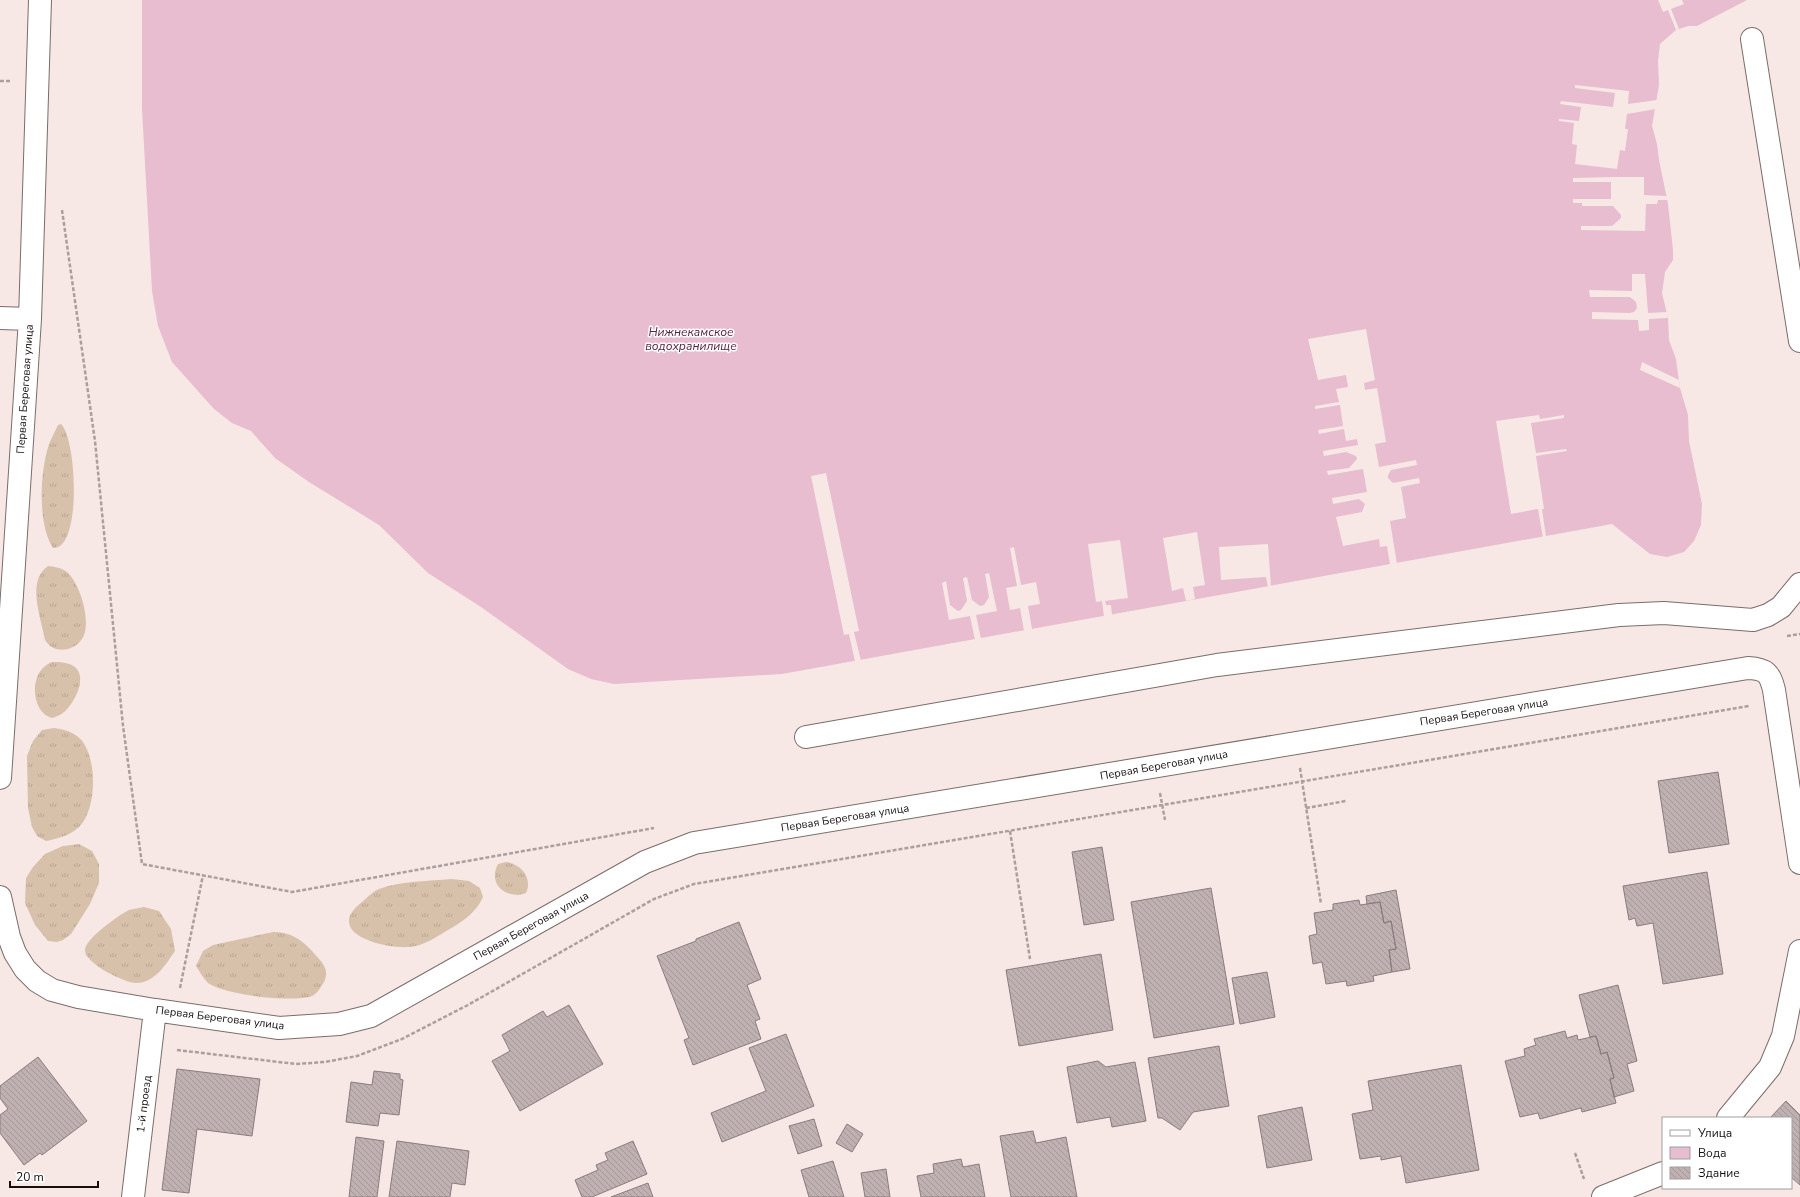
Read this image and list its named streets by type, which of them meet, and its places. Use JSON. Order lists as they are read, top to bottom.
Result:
{
  "streets": {
    "street": ["Первая Береговая улица", "1-й проезд"]
  },
  "crossings": [
    ["Первая Береговая улица", "1-й проезд"]
  ],
  "water": ["Нижнекамское водохранилище"],
  "legend": ["Улица", "Вода", "Здание"],
  "scale_bar": "20 m"
}
